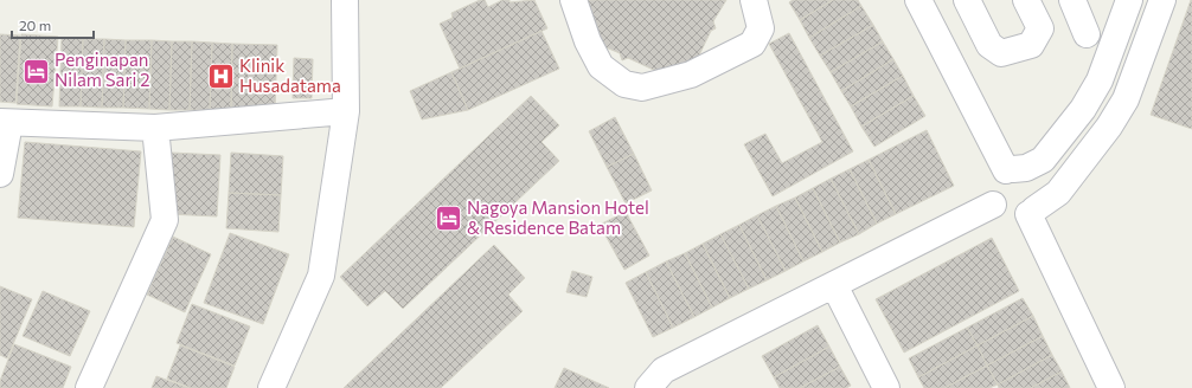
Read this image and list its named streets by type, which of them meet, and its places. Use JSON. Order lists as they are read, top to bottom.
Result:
{
  "places": {
    "hotel": ["Penginapan Nilam Sari 2", "Nagoya Mansion Hotel & Residence Batam"],
    "hospital": ["Klinik Husadatama"]
  },
  "scale_bar": "20 m"
}
